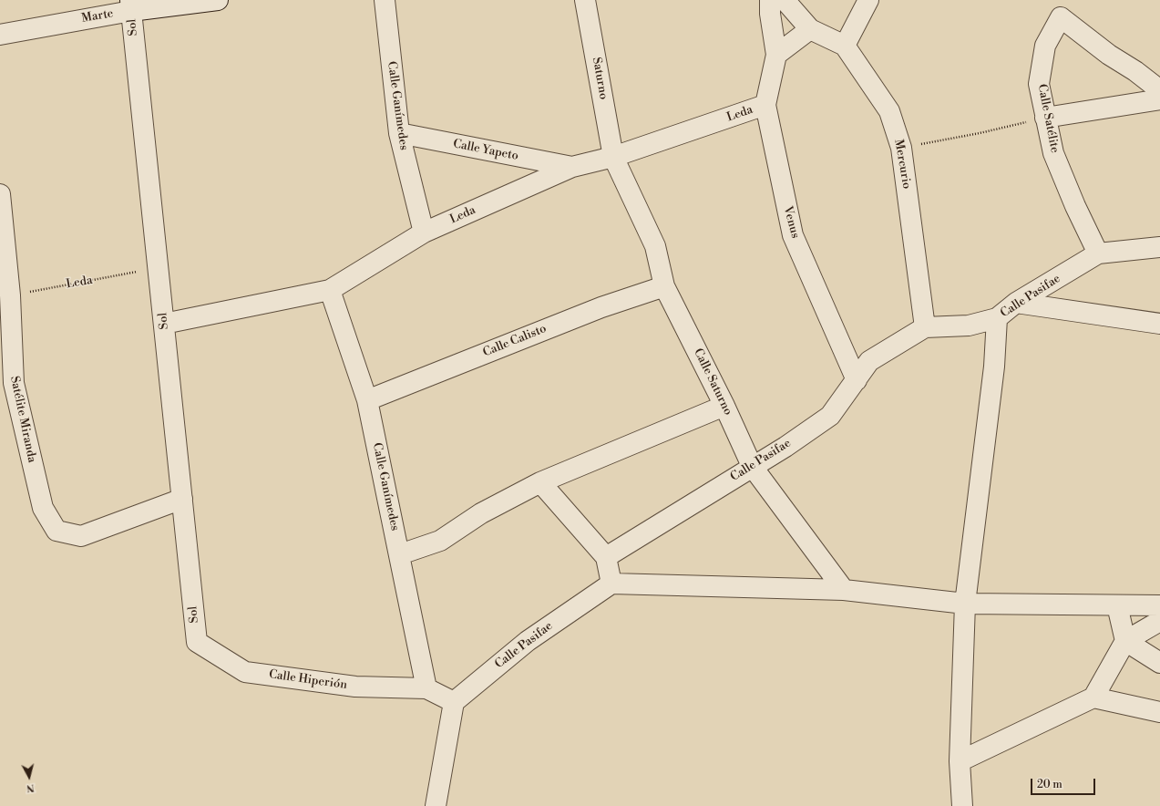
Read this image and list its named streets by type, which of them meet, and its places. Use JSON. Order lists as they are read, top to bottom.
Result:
{
  "streets": {
    "street": [
      "Marte",
      "Sol",
      "Saturno",
      "Calle Ganímedes",
      "Leda",
      "Calle Satélite",
      "Calle Yapeto",
      "Mercurio",
      "Venus",
      "Calle Pasifae",
      "Calle Calisto",
      "Calle Saturno",
      "Satélite Miranda",
      "Calle Hiperión"
    ]
  },
  "crossings": [
    ["Marte", "Sol"],
    ["Sol", "Leda"],
    ["Sol", "Satélite Miranda"],
    ["Sol", "Calle Hiperión"],
    ["Saturno", "Leda"],
    ["Saturno", "Calle Saturno"],
    ["Calle Ganímedes", "Leda"],
    ["Calle Ganímedes", "Calle Yapeto"],
    ["Calle Ganímedes", "Calle Calisto"],
    ["Calle Ganímedes", "Calle Hiperión"],
    ["Leda", "Calle Yapeto"],
    ["Leda", "Venus"],
    ["Leda", "Calle Saturno"],
    ["Leda", "Satélite Miranda"],
    ["Calle Satélite", "Calle Pasifae"],
    ["Mercurio", "Calle Pasifae"],
    ["Venus", "Calle Pasifae"],
    ["Calle Pasifae", "Calle Saturno"],
    ["Calle Calisto", "Calle Saturno"]
  ],
  "scale_bar": "20 m",
  "north": "bottom"
}
